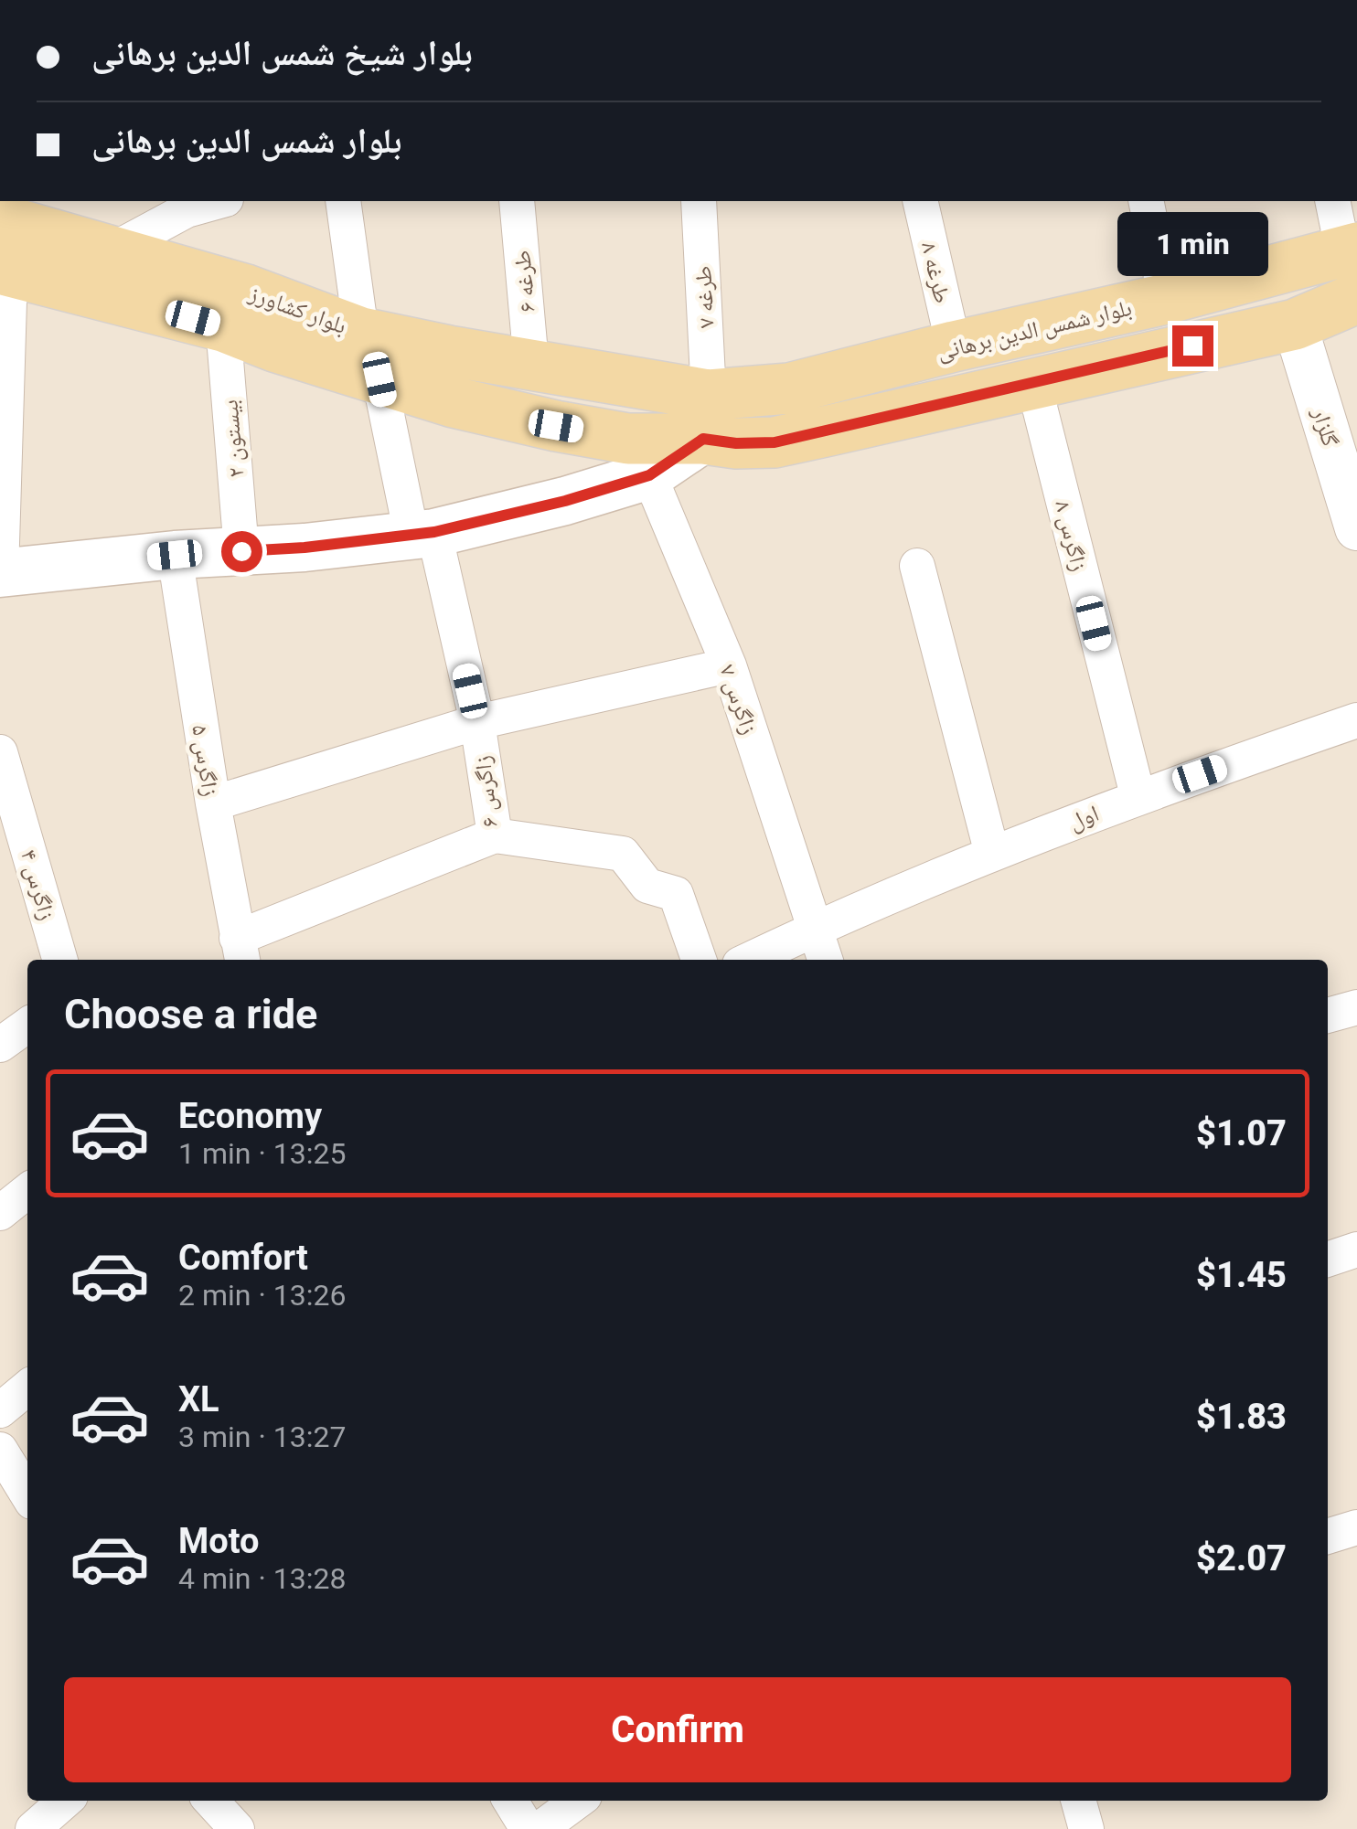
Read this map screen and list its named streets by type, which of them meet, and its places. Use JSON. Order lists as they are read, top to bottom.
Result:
{
  "streets": {
    "main road": ["بلوار کشاورز", "بلوار شمس الدین برهانی"],
    "street": [
      "طرغه ۸",
      "طرغه ۶",
      "طرغه ۷",
      "گلزار",
      "بیستون ۲",
      "زاگرس ۸",
      "زاگرس ۷",
      "زاگرس ۵",
      "زاگرس ۶",
      "اول",
      "۴ زاگرس"
    ]
  },
  "crossings": [
    ["طرغه ۸", "بلوار شمس الدین برهانی"],
    ["طرغه ۶", "بلوار کشاورز"],
    ["طرغه ۷", "بلوار کشاورز"],
    ["طرغه ۷", "بلوار شمس الدین برهانی"],
    ["بلوار کشاورز", "بلوار شمس الدین برهانی"],
    ["بلوار کشاورز", "بیستون ۲"],
    ["بلوار کشاورز", "زاگرس ۶"],
    ["زاگرس ۸", "اول"],
    ["زاگرس ۷", "اول"],
    ["زاگرس ۵", "زاگرس ۶"]
  ],
  "page": {
    "banner": ["بلوار شیخ شمس الدین برهانی", "بلوار شمس الدین برهانی"],
    "bubble": "1 min",
    "heading": "Choose a ride",
    "list": [
      {
        "name": "Economy",
        "note": "1 min · 13:25",
        "value": "$1.07"
      },
      {
        "name": "Comfort",
        "note": "2 min · 13:26",
        "value": "$1.45"
      },
      {
        "name": "XL",
        "note": "3 min · 13:27",
        "value": "$1.83"
      },
      {
        "name": "Moto",
        "note": "4 min · 13:28",
        "value": "$2.07"
      }
    ],
    "buttons": "Confirm"
  }
}
